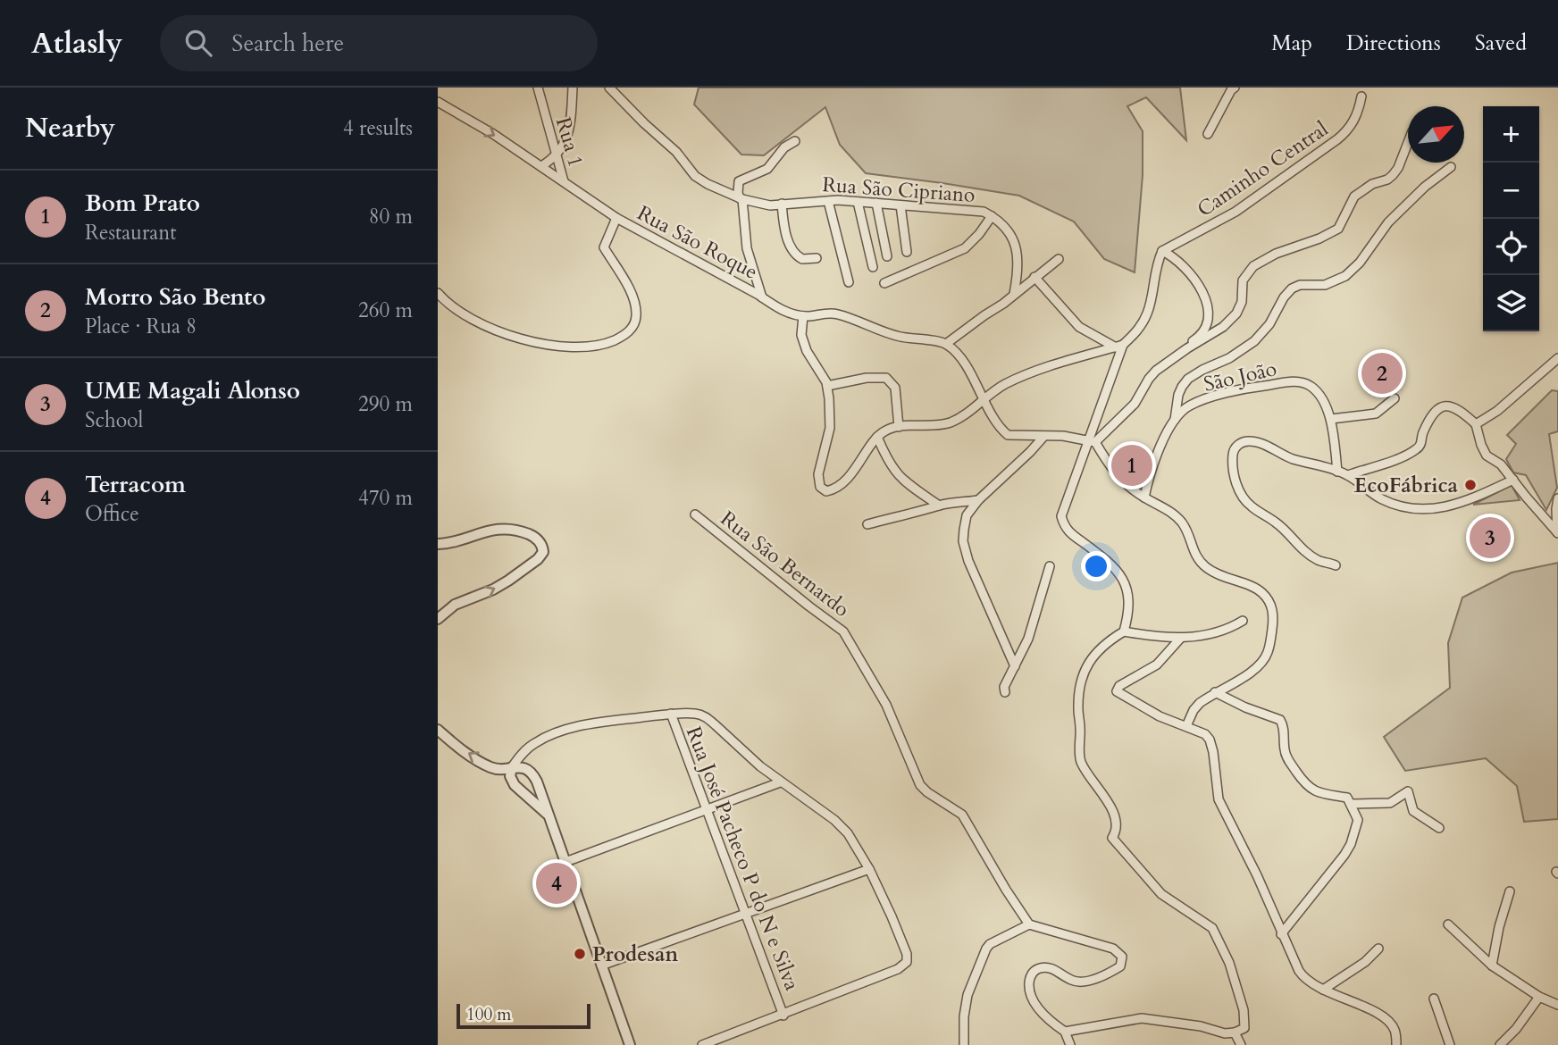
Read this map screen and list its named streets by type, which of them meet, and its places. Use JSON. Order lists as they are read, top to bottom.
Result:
{
  "streets": {
    "street": [
      "Rua 1",
      "Caminho Central",
      "Rua São Cipriano",
      "Rua São Roque",
      "São João",
      "Rua São Bernardo",
      "Rua José Pacheco P do N e Silva"
    ]
  },
  "crossings": [
    ["Rua 1", "Rua São Roque"]
  ],
  "places": ["EcoFábrica", "Prodesan"],
  "scale_bar": "100 m",
  "north": "top right",
  "page": {
    "header": "Atlasly",
    "search": "Search here",
    "nav": ["Map", "Directions", "Saved"],
    "heading": ["Nearby", "4 results"],
    "map_buttons": ["+", "−"],
    "list": [
      {
        "mark": "1",
        "name": "Bom Prato",
        "note": "Restaurant",
        "value": "80 m"
      },
      {
        "mark": "2",
        "name": "Morro São Bento",
        "note": "Place · Rua 8",
        "value": "260 m"
      },
      {
        "mark": "3",
        "name": "UME Magali Alonso",
        "note": "School",
        "value": "290 m"
      },
      {
        "mark": "4",
        "name": "Terracom",
        "note": "Office",
        "value": "470 m"
      }
    ],
    "pins": [
      "2",
      "1",
      "3",
      "4"
    ],
    "scale": "100 m"
  }
}
